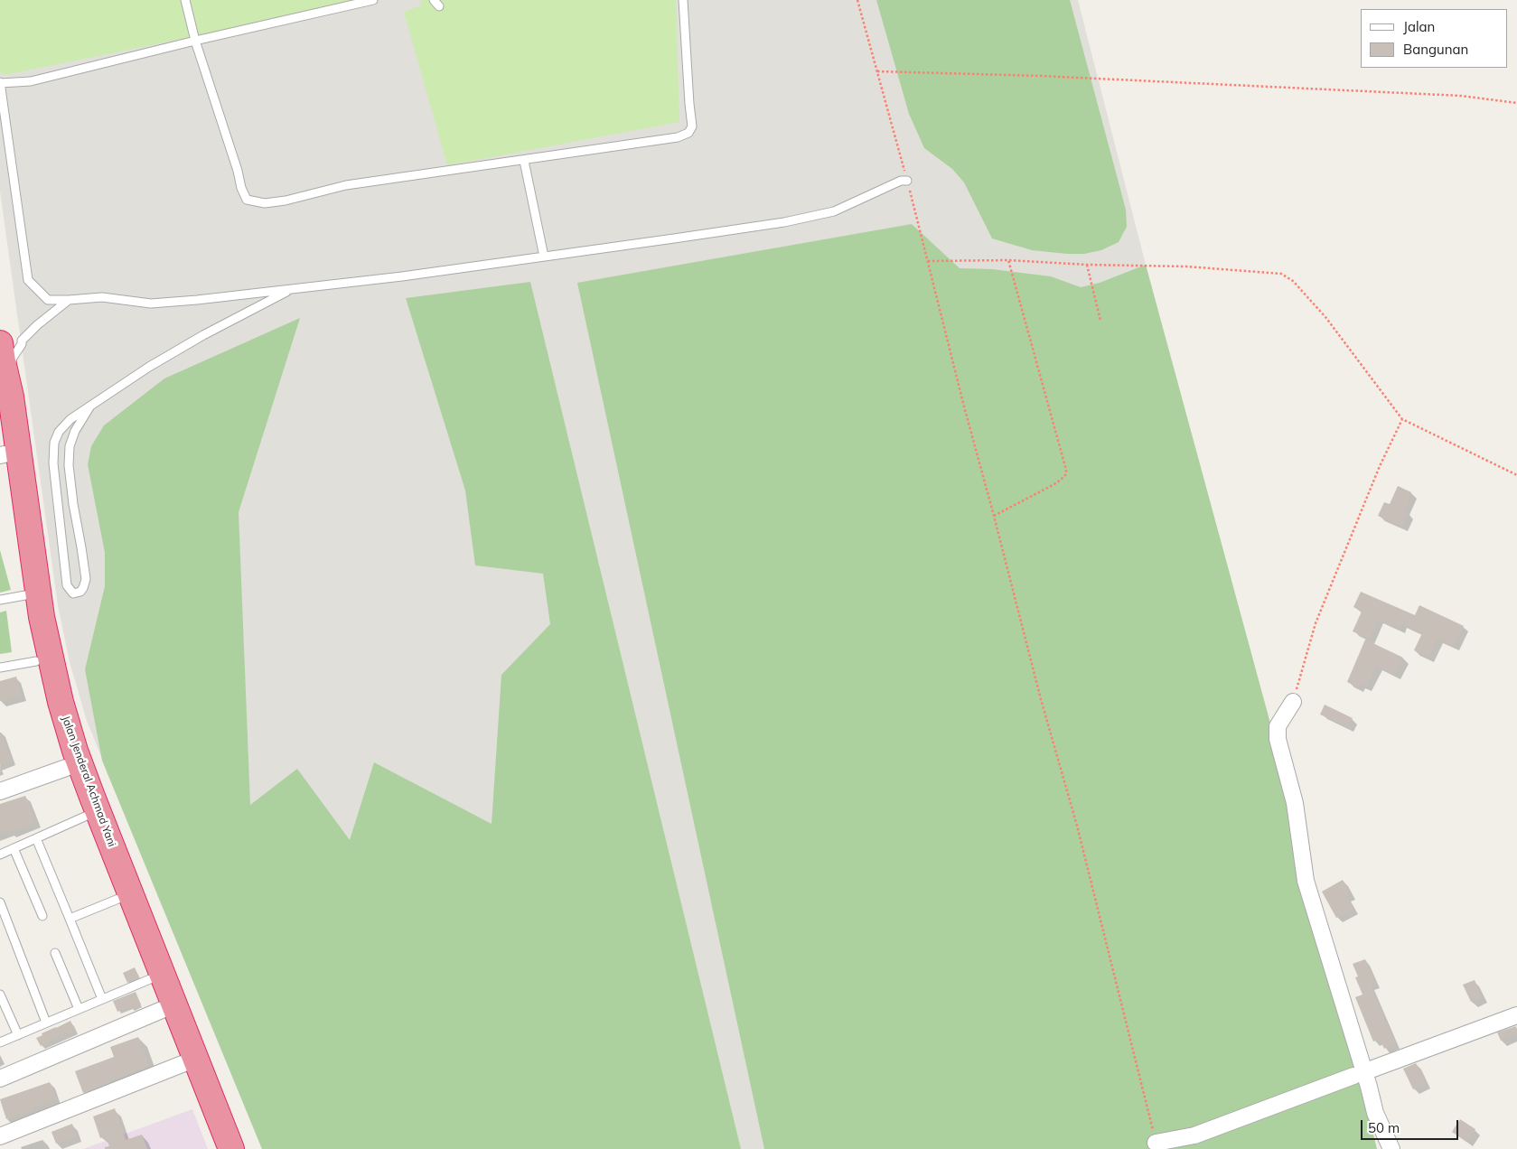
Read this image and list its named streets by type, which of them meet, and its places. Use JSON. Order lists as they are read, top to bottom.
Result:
{
  "streets": {
    "highway": ["Jalan Jenderal Achmad Yani"]
  },
  "legend": ["Jalan", "Bangunan"],
  "scale_bar": "50 m"
}
